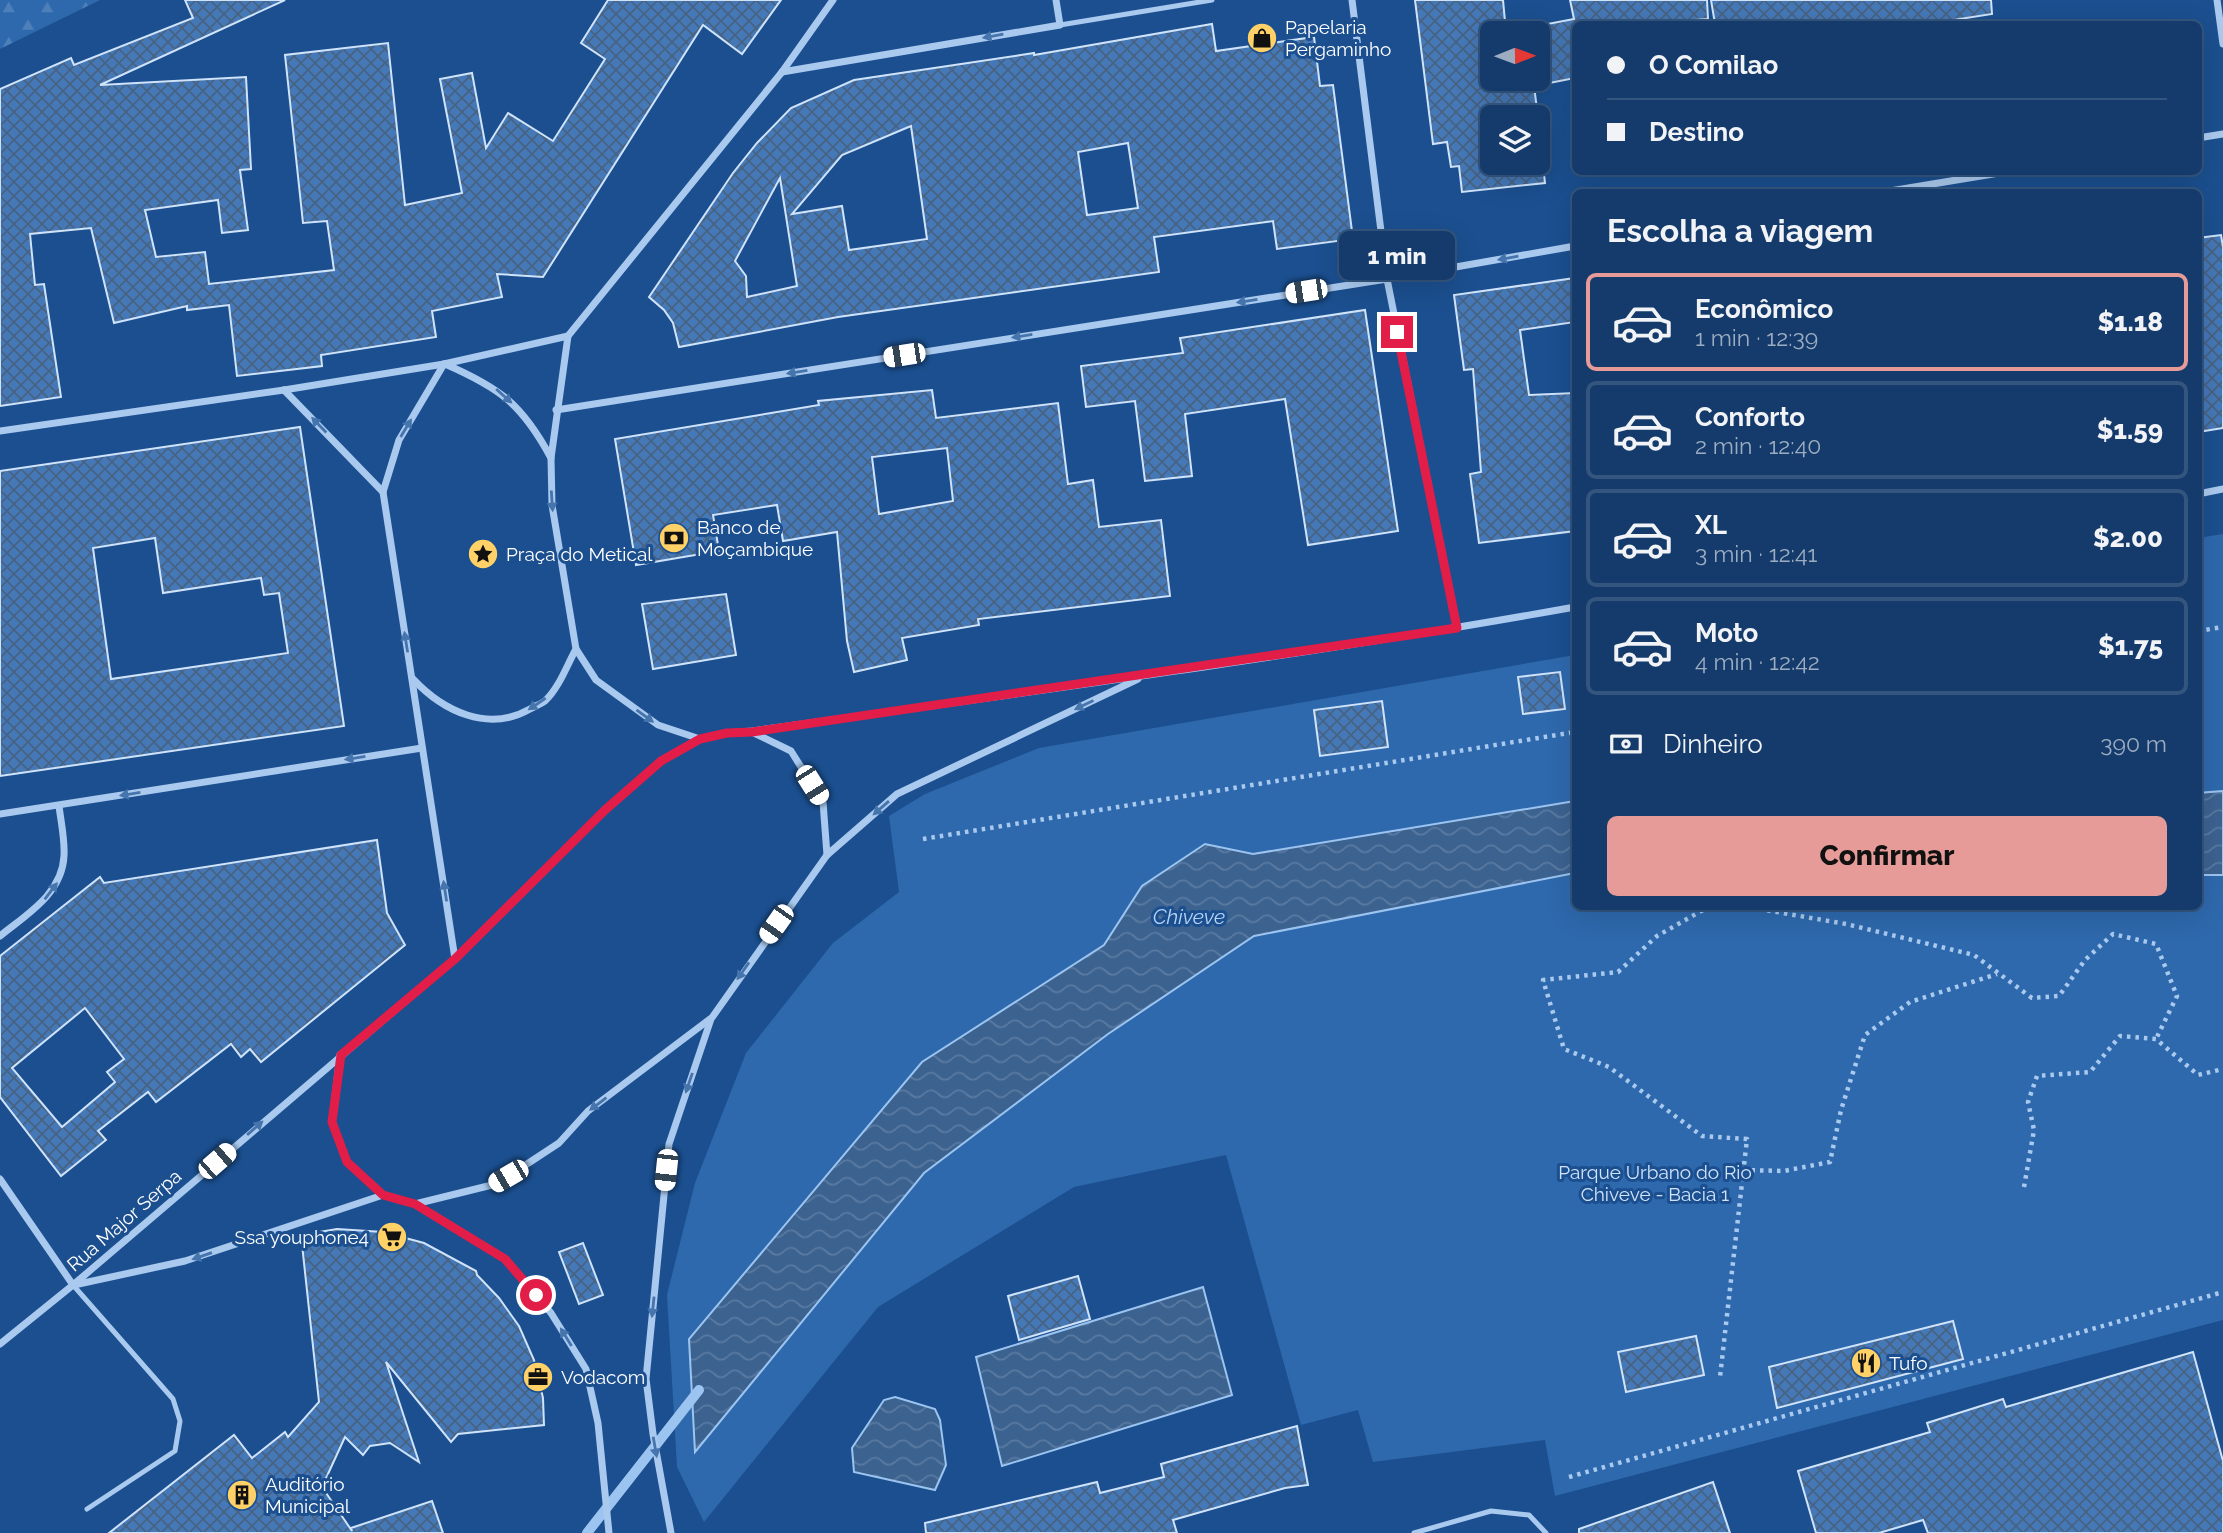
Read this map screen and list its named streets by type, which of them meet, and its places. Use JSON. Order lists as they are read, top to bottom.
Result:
{
  "streets": {
    "street": ["Rua Major Serpa"]
  },
  "water": ["Chiveve"],
  "parks": ["Parque Urbano do Rio Chiveve - Bacia 1"],
  "places": {
    "shop": ["Papelaria Pergaminho"],
    "bank": ["Banco de Moçambique"],
    "place": ["Praça do Metical"],
    "supermarket": ["Ssa youphone4"],
    "restaurant": ["Tufo"],
    "office": ["Vodacom"],
    "building": ["Auditório Municipal"]
  },
  "north": "right",
  "page": {
    "banner": ["O Comilao", "Destino"],
    "heading": "Escolha a viagem",
    "bubble": "1 min",
    "list": [
      {
        "name": "Econômico",
        "note": "1 min · 12:39",
        "value": "$1.18"
      },
      {
        "name": "Conforto",
        "note": "2 min · 12:40",
        "value": "$1.59"
      },
      {
        "name": "XL",
        "note": "3 min · 12:41",
        "value": "$2.00"
      },
      {
        "name": "Moto",
        "note": "4 min · 12:42",
        "value": "$1.75"
      }
    ],
    "pay": ["Dinheiro", "390 m"],
    "buttons": "Confirmar"
  }
}
